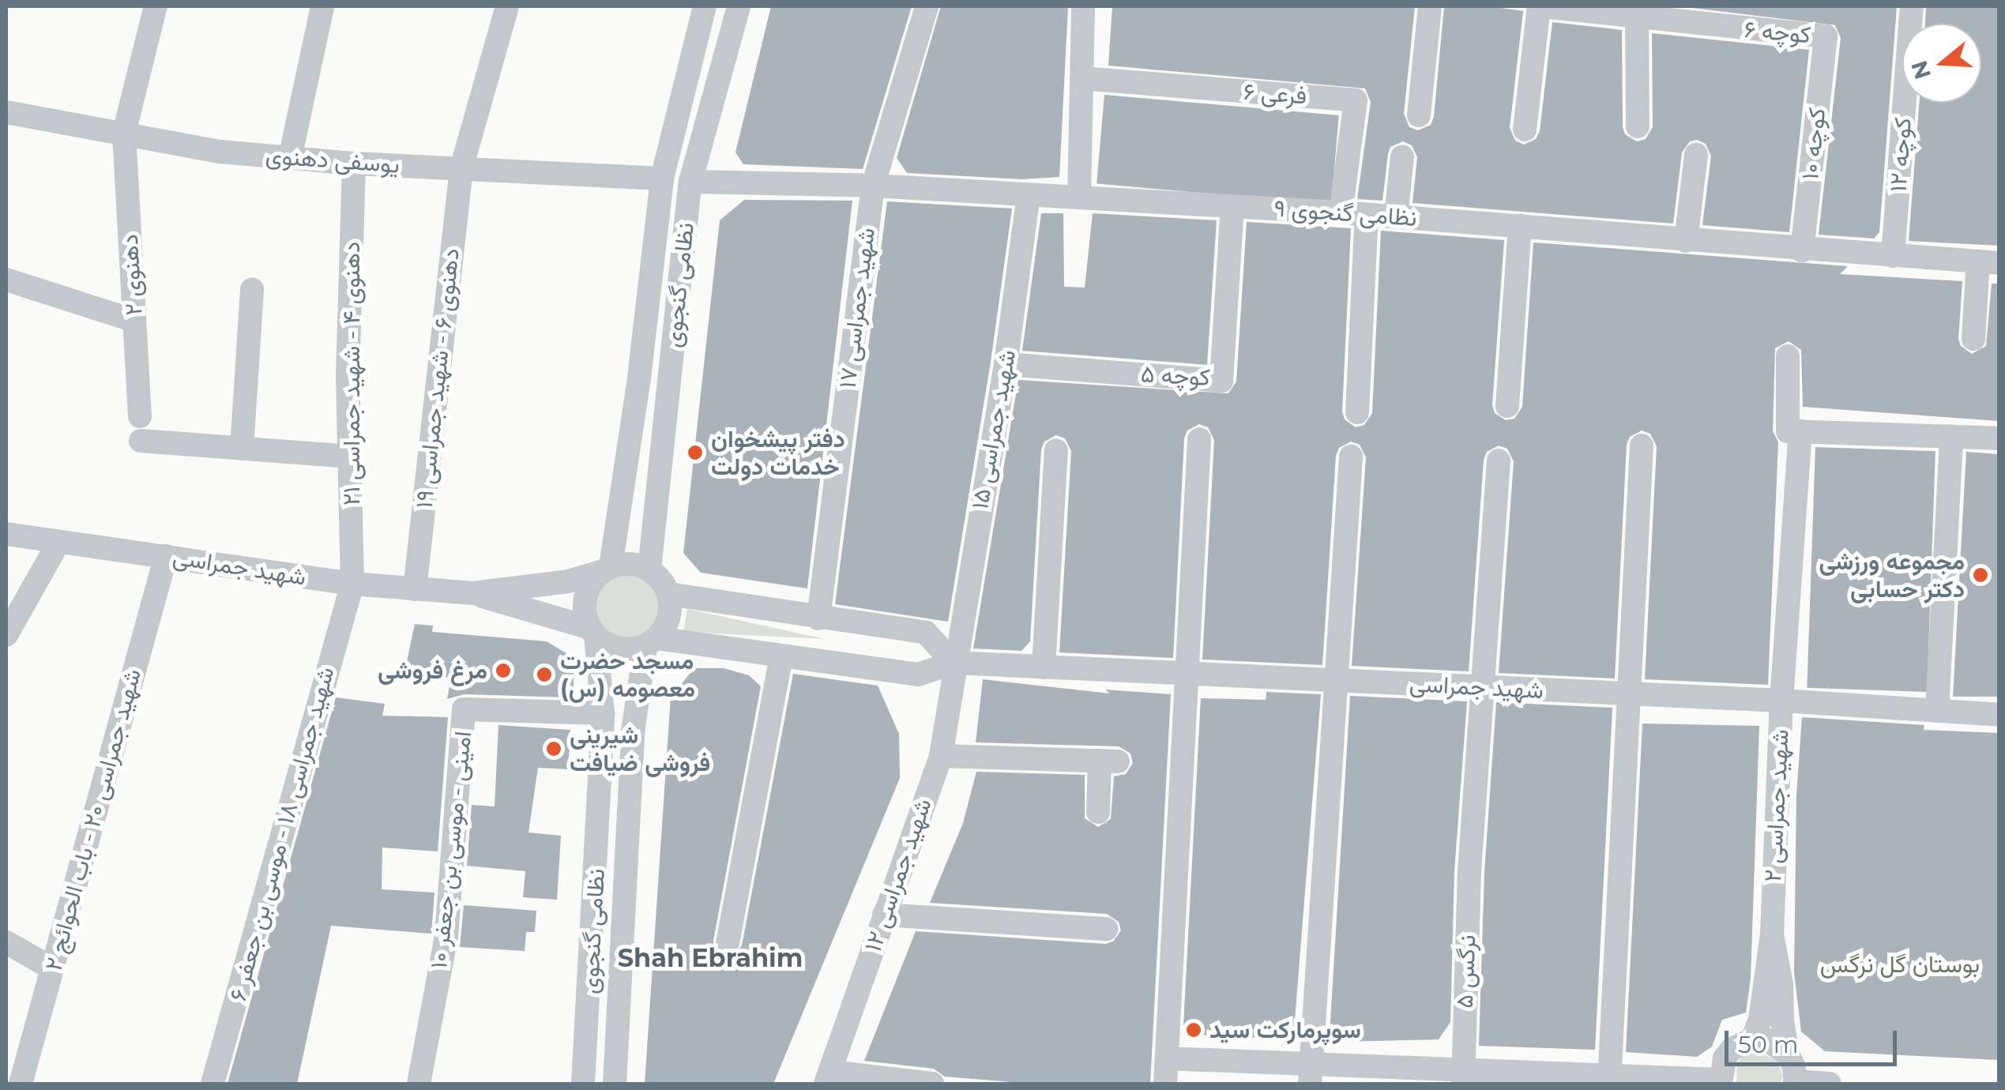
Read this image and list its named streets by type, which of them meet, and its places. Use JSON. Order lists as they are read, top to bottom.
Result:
{
  "streets": {
    "street": [
      "کوچه ۶",
      "فرعی ۶",
      "کوچه ۱۰",
      "کوچه ۱۲",
      "یوسفی دهنوی",
      "نظامی گنجوی ۹",
      "دهنوی ۲",
      "نظامی گنجوی",
      "شهید جمراسی ۱۷",
      "دهنوی ۴ - شهید جمراسی ۲۱",
      "کوچه ۵",
      "دهنوی ۶ - شهید جمراسی ۱۹",
      "شهید جمراسی ۱۵",
      "شهید جمراسی",
      "شهید جمراسی ۲",
      "شهید جمراسی ۲۰ - باب الحوائج ۲",
      "شهید جمراسی ۱۸ - موسی بن جعفر ۶",
      "امینی - موسی بن جعفر ۱۰",
      "شهید جمراسی ۱۲",
      "نرگس ۵"
    ]
  },
  "crossings": [
    ["کوچه ۶", "کوچه ۱۰"],
    ["فرعی ۶", "نظامی گنجوی ۹"],
    ["کوچه ۱۰", "نظامی گنجوی ۹"],
    ["کوچه ۱۲", "نظامی گنجوی ۹"],
    ["یوسفی دهنوی", "دهنوی ۲"],
    ["یوسفی دهنوی", "نظامی گنجوی"],
    ["یوسفی دهنوی", "دهنوی ۴ - شهید جمراسی ۲۱"],
    ["یوسفی دهنوی", "دهنوی ۶ - شهید جمراسی ۱۹"],
    ["نظامی گنجوی ۹", "نظامی گنجوی"],
    ["نظامی گنجوی ۹", "شهید جمراسی ۱۷"],
    ["نظامی گنجوی ۹", "کوچه ۵"],
    ["نظامی گنجوی ۹", "شهید جمراسی ۱۵"],
    ["نظامی گنجوی", "شهید جمراسی"],
    ["نظامی گنجوی", "امینی - موسی بن جعفر ۱۰"],
    ["دهنوی ۴ - شهید جمراسی ۲۱", "شهید جمراسی"],
    ["دهنوی ۴ - شهید جمراسی ۲۱", "شهید جمراسی ۱۸ - موسی بن جعفر ۶"],
    ["کوچه ۵", "شهید جمراسی ۱۵"],
    ["دهنوی ۶ - شهید جمراسی ۱۹", "شهید جمراسی"],
    ["شهید جمراسی ۱۵", "شهید جمراسی"],
    ["شهید جمراسی ۱۵", "شهید جمراسی ۱۲"],
    ["شهید جمراسی", "شهید جمراسی ۲"],
    ["شهید جمراسی", "شهید جمراسی ۲۰ - باب الحوائج ۲"],
    ["شهید جمراسی", "شهید جمراسی ۱۸ - موسی بن جعفر ۶"],
    ["شهید جمراسی", "شهید جمراسی ۱۲"],
    ["شهید جمراسی", "نرگس ۵"]
  ],
  "districts": ["Shah Ebrahim"],
  "parks": ["بوستان گل نرگس"],
  "places": [
    "دفتر پیشخوان خدمات دولت",
    "مجموعه ورزشی دکتر حسابی",
    "مرغ فروشی",
    "مسجد حضرت معصومه (س)",
    "شیرینی فروشی ضیافت",
    "سوپرمارکت سید"
  ],
  "scale_bar": "50 m",
  "north": "left"
}
